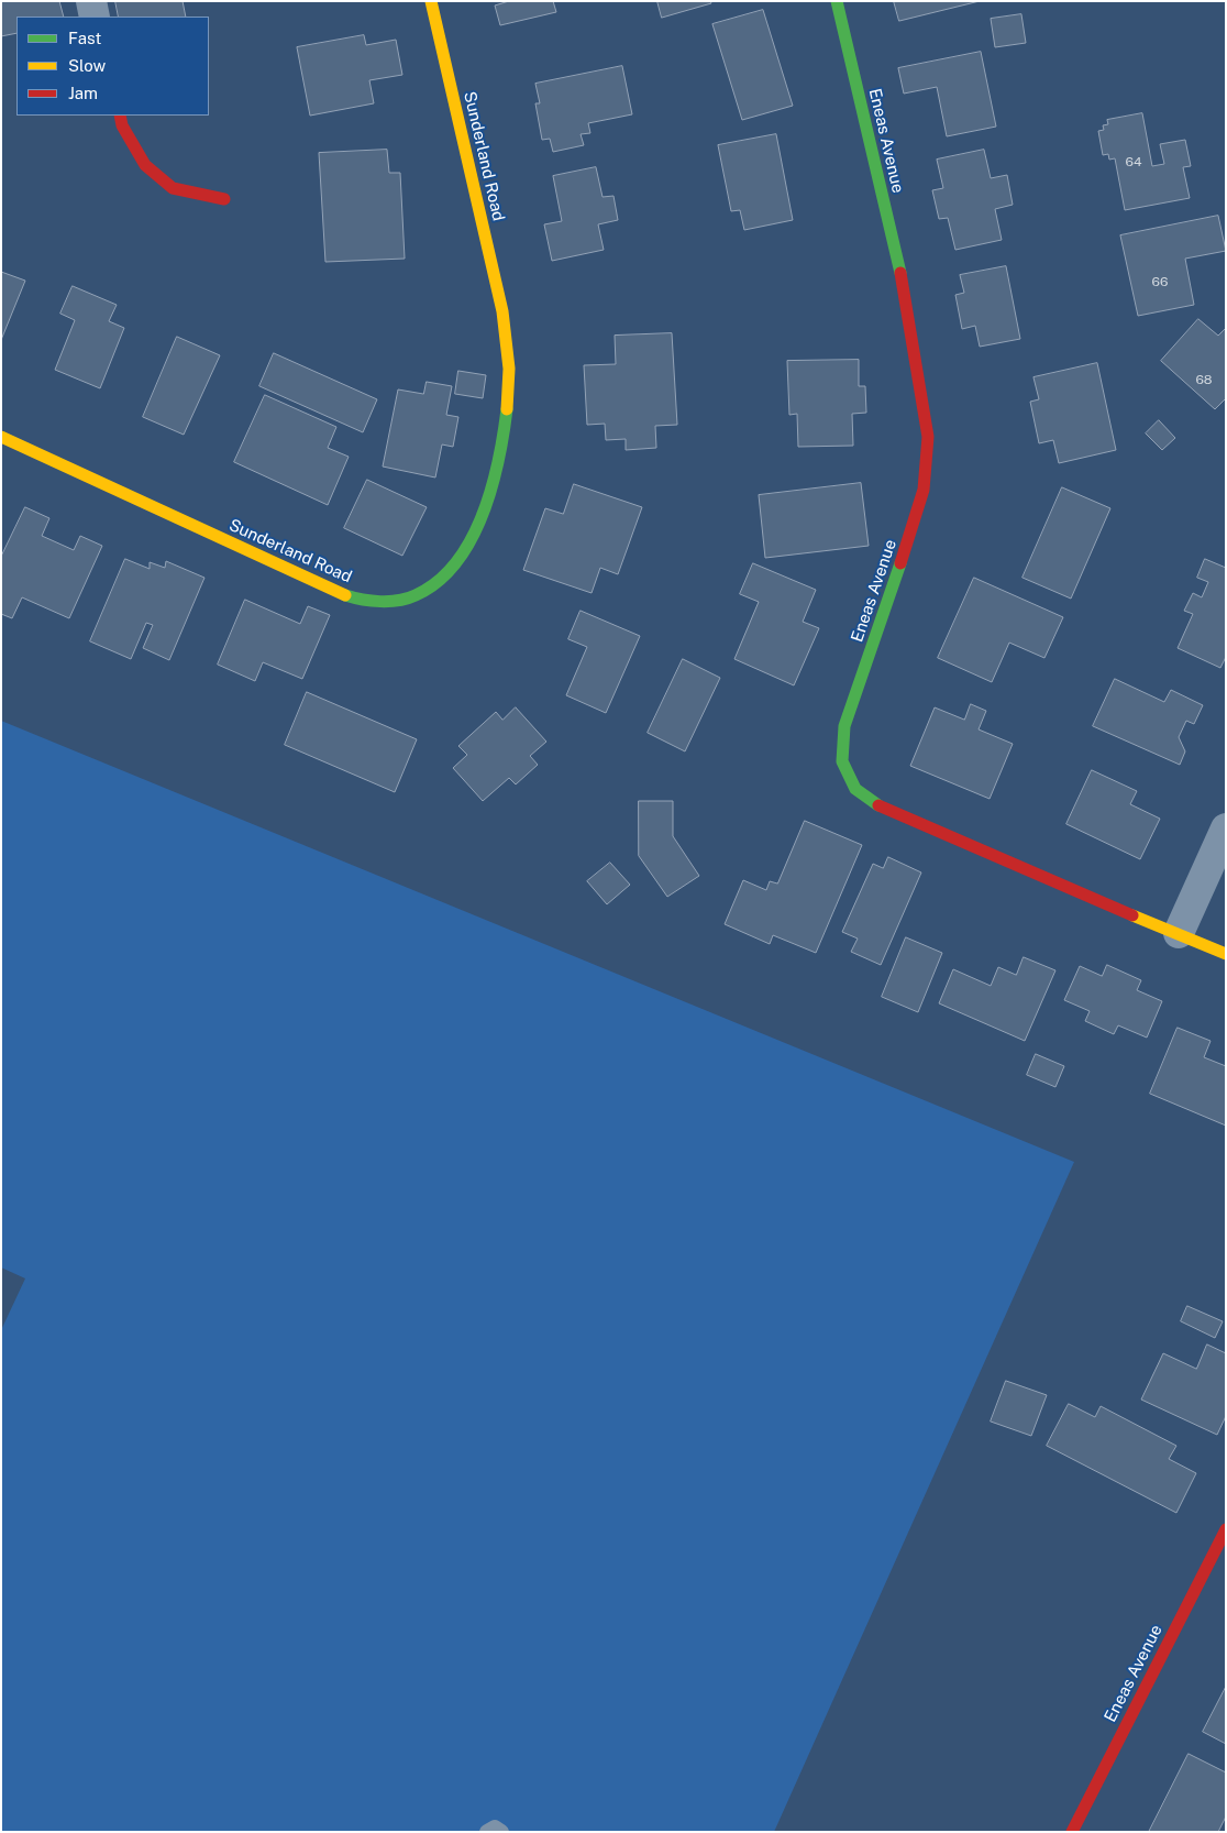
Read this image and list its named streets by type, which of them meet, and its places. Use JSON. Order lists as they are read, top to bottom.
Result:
{
  "streets": {
    "street": ["Eneas Avenue", "Sunderland Road"]
  },
  "house_numbers": ["64", "66", "68"],
  "legend": ["Fast", "Slow", "Jam"]
}
